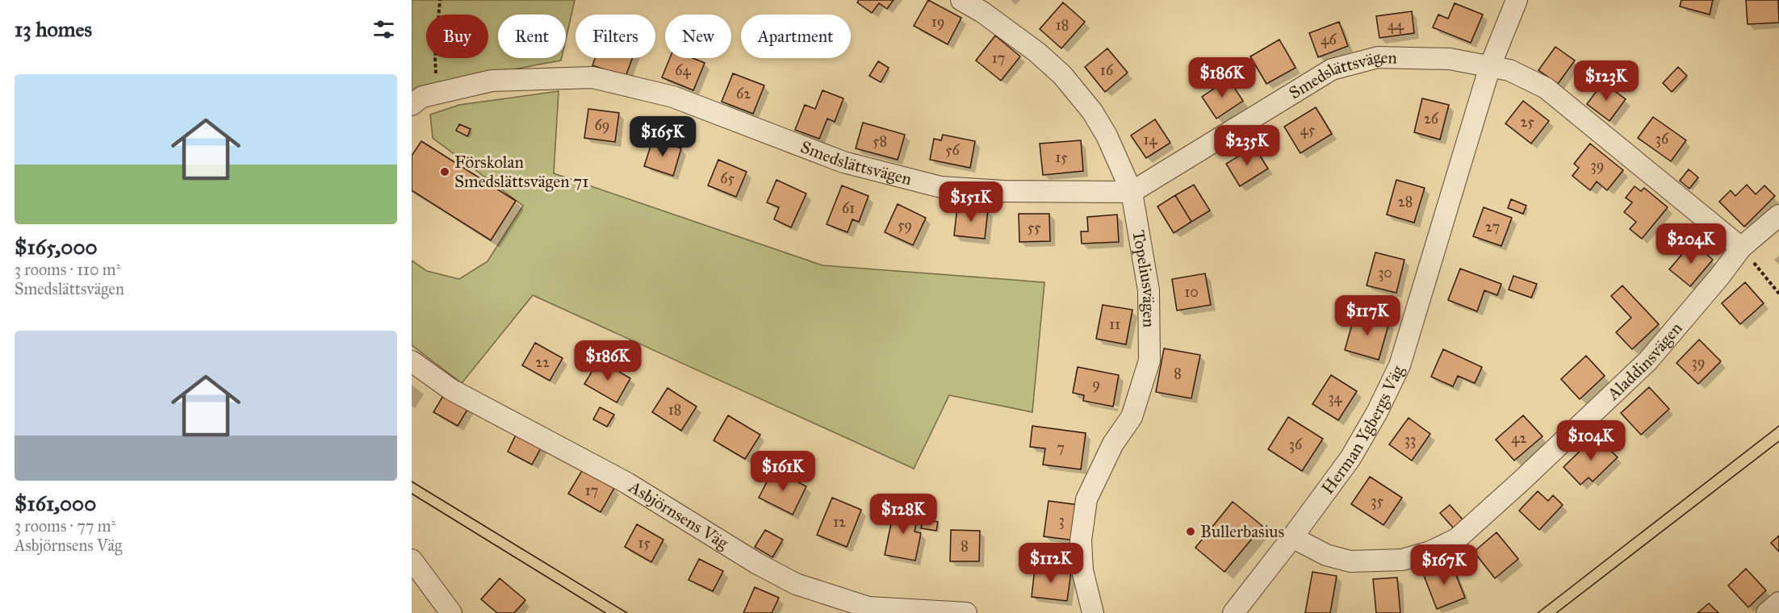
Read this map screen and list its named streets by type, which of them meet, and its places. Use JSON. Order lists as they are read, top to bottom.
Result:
{
  "streets": {
    "street": [
      "Smedslättsvägen",
      "Topeliusvägen",
      "Aladdinsvägen",
      "Herman Ygbergs Väg",
      "Asbjörnsens Väg"
    ]
  },
  "crossings": [
    ["Smedslättsvägen", "Topeliusvägen"],
    ["Smedslättsvägen", "Aladdinsvägen"],
    ["Smedslättsvägen", "Herman Ygbergs Väg"],
    ["Aladdinsvägen", "Herman Ygbergs Väg"]
  ],
  "places": ["Förskolan Smedslättsvägen 71", "Bullerbasius"],
  "house_numbers": [
    "19",
    "18",
    "44",
    "46",
    "17",
    "64",
    "16",
    "62",
    "26",
    "25",
    "69",
    "45",
    "36",
    "14",
    "58",
    "56",
    "15",
    "39",
    "65",
    "28",
    "61",
    "59",
    "27",
    "55",
    "30",
    "10",
    "11",
    "22",
    "39",
    "8",
    "9",
    "34",
    "18",
    "42",
    "33",
    "36",
    "7",
    "17",
    "35",
    "3",
    "12",
    "15",
    "8"
  ],
  "page": {
    "heading": "13 homes",
    "chip": [
      "Buy",
      "Rent",
      "Filters",
      "New",
      "Apartment"
    ],
    "price": [
      "$186K",
      "$123K",
      "$165K",
      "$235K",
      "$151K",
      "$204K",
      "$117K",
      "$186K",
      "$104K",
      "$161K",
      "$128K",
      "$112K",
      "$167K"
    ],
    "list": [
      {
        "name": "$165,000",
        "note": "3 rooms · 110 m² · Smedslättsvägen"
      },
      {
        "name": "$161,000",
        "note": "3 rooms · 77 m² · Asbjörnsens Väg"
      }
    ]
  }
}
